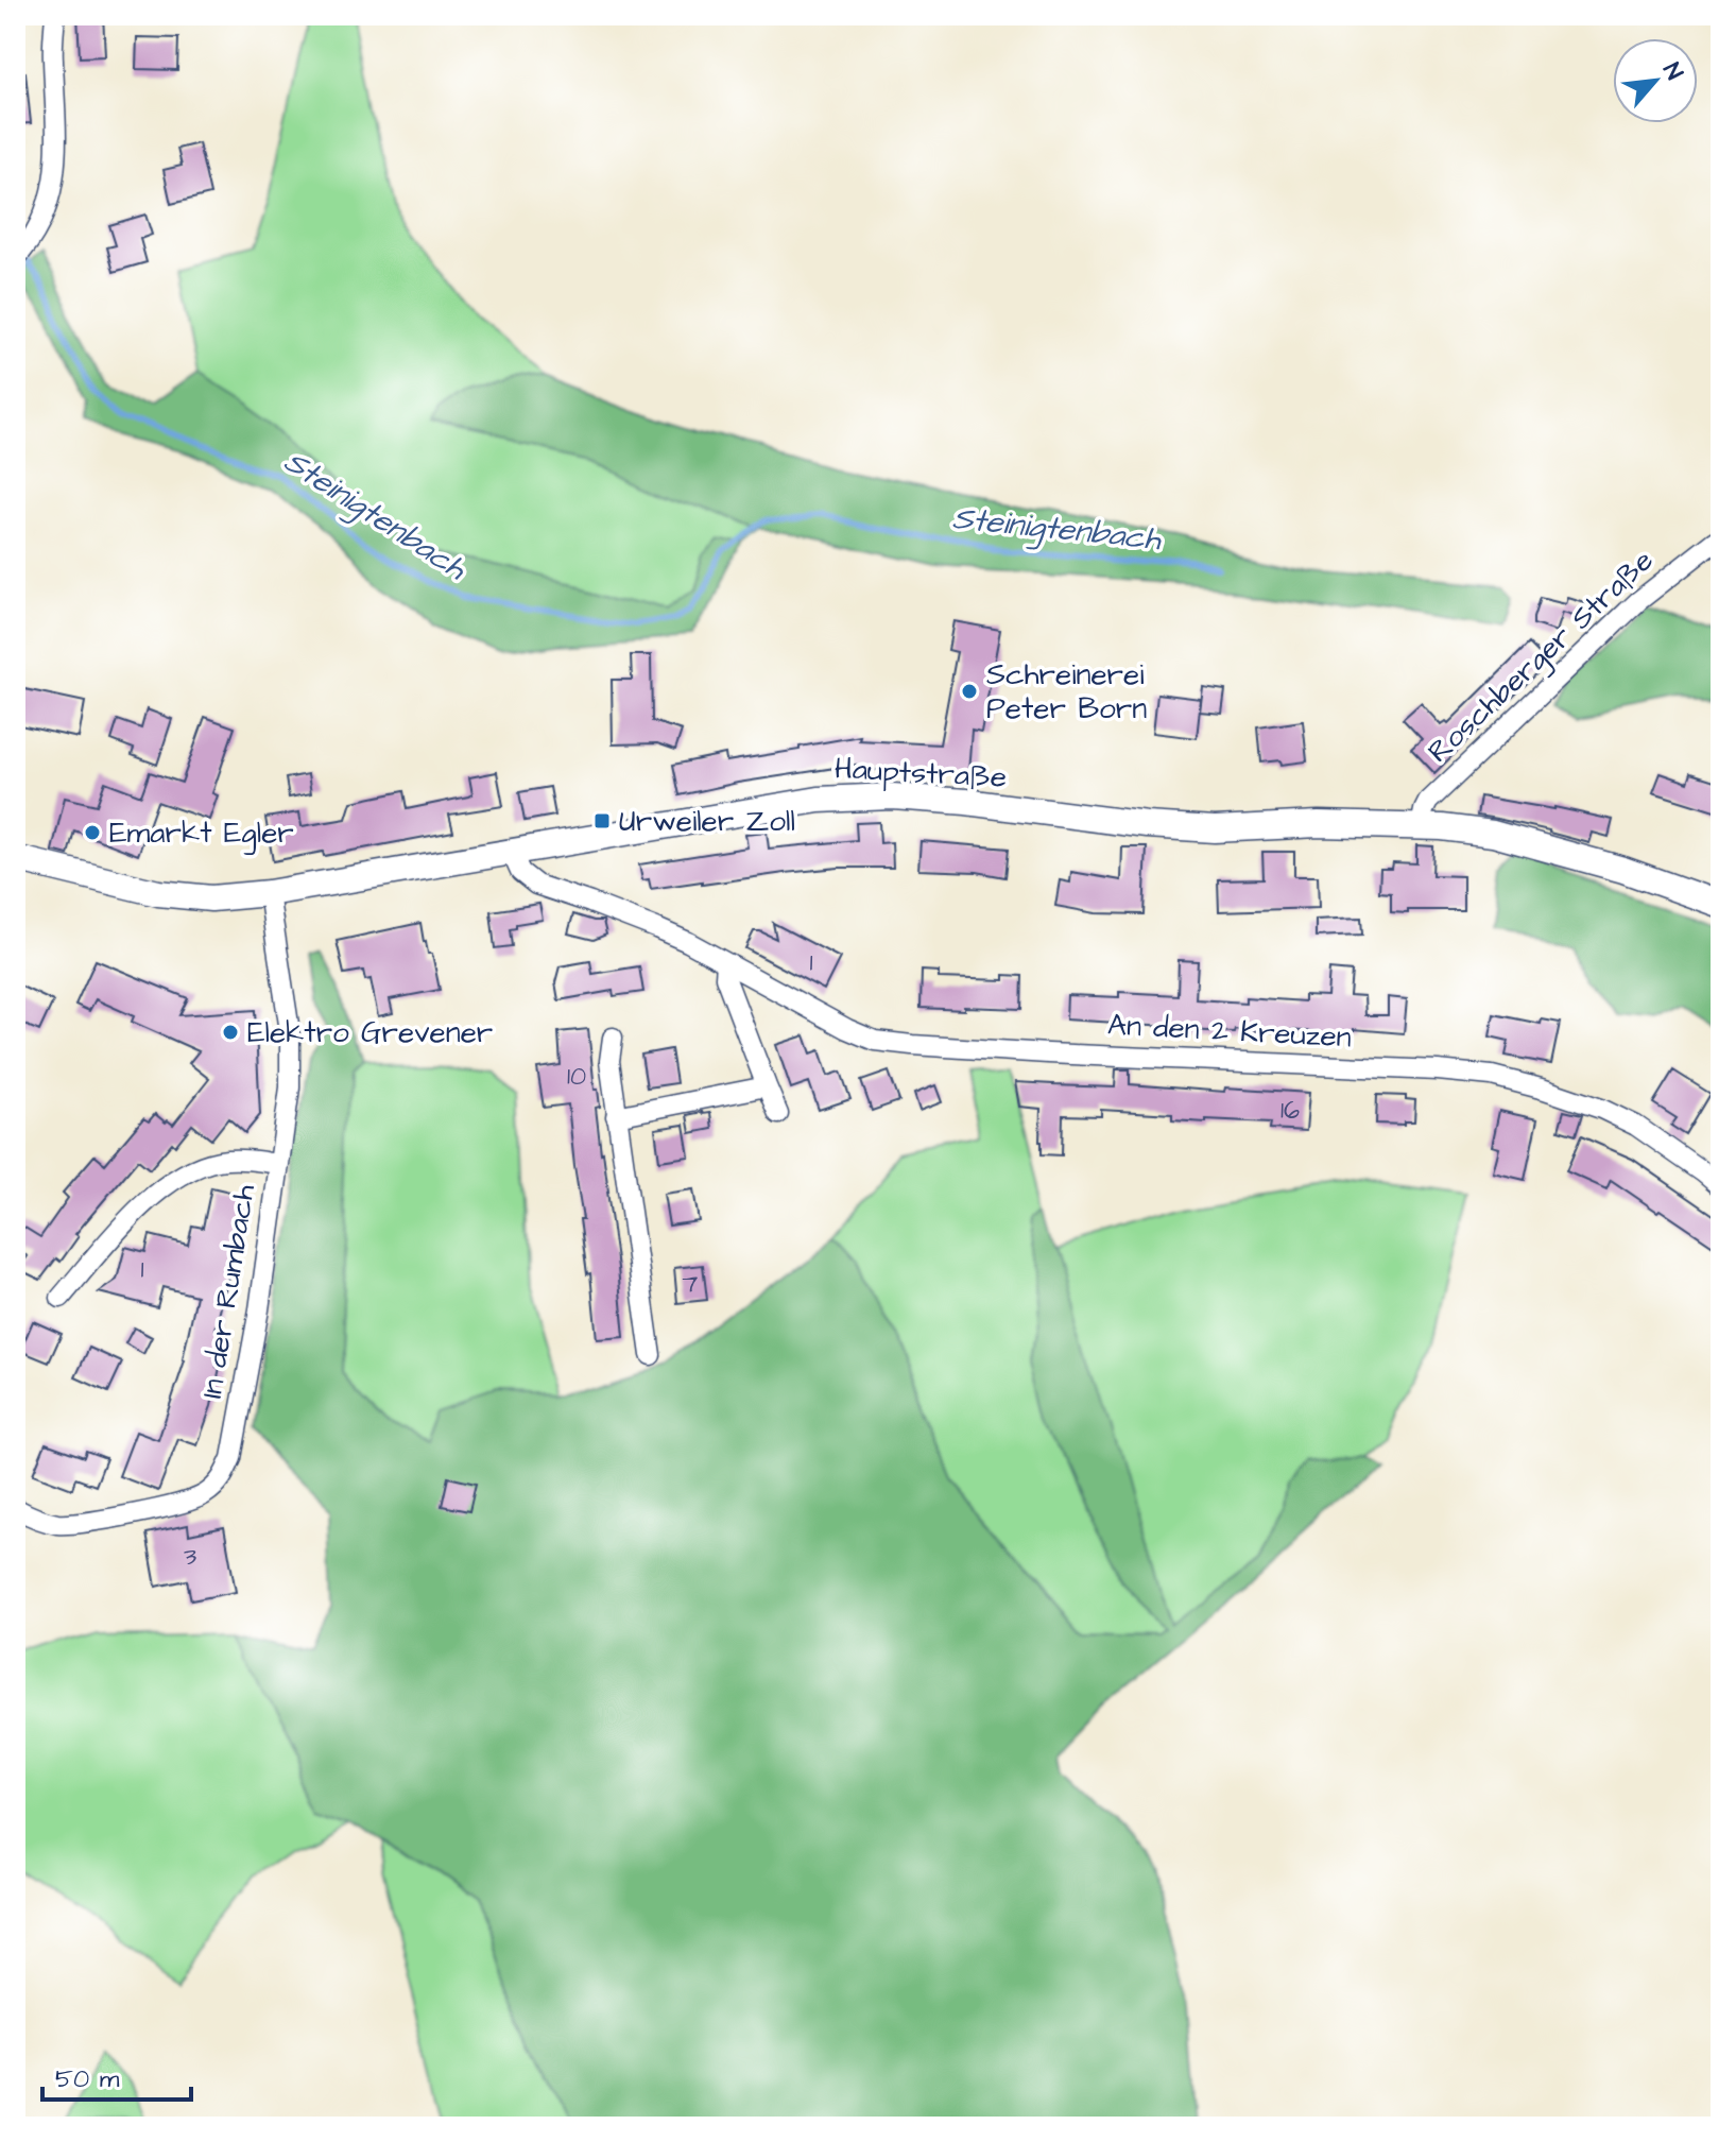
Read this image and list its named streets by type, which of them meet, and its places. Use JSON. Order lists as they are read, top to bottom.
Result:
{
  "streets": {
    "main road": ["Hauptstraße"],
    "street": ["Roschberger Straße", "An den 2 Kreuzen", "In der Rumbach"]
  },
  "crossings": [
    ["Roschberger Straße", "Hauptstraße"],
    ["Hauptstraße", "An den 2 Kreuzen"],
    ["Hauptstraße", "In der Rumbach"]
  ],
  "water": ["Steinigtenbach"],
  "places": {
    "other": ["Schreinerei Peter Born", "Emarkt Egler", "Elektro Grevener"],
    "transit": ["Urweiler Zoll"]
  },
  "house_numbers": [
    "1",
    "10",
    "16",
    "1",
    "7",
    "3"
  ],
  "scale_bar": "50 m",
  "north": "top right"
}
